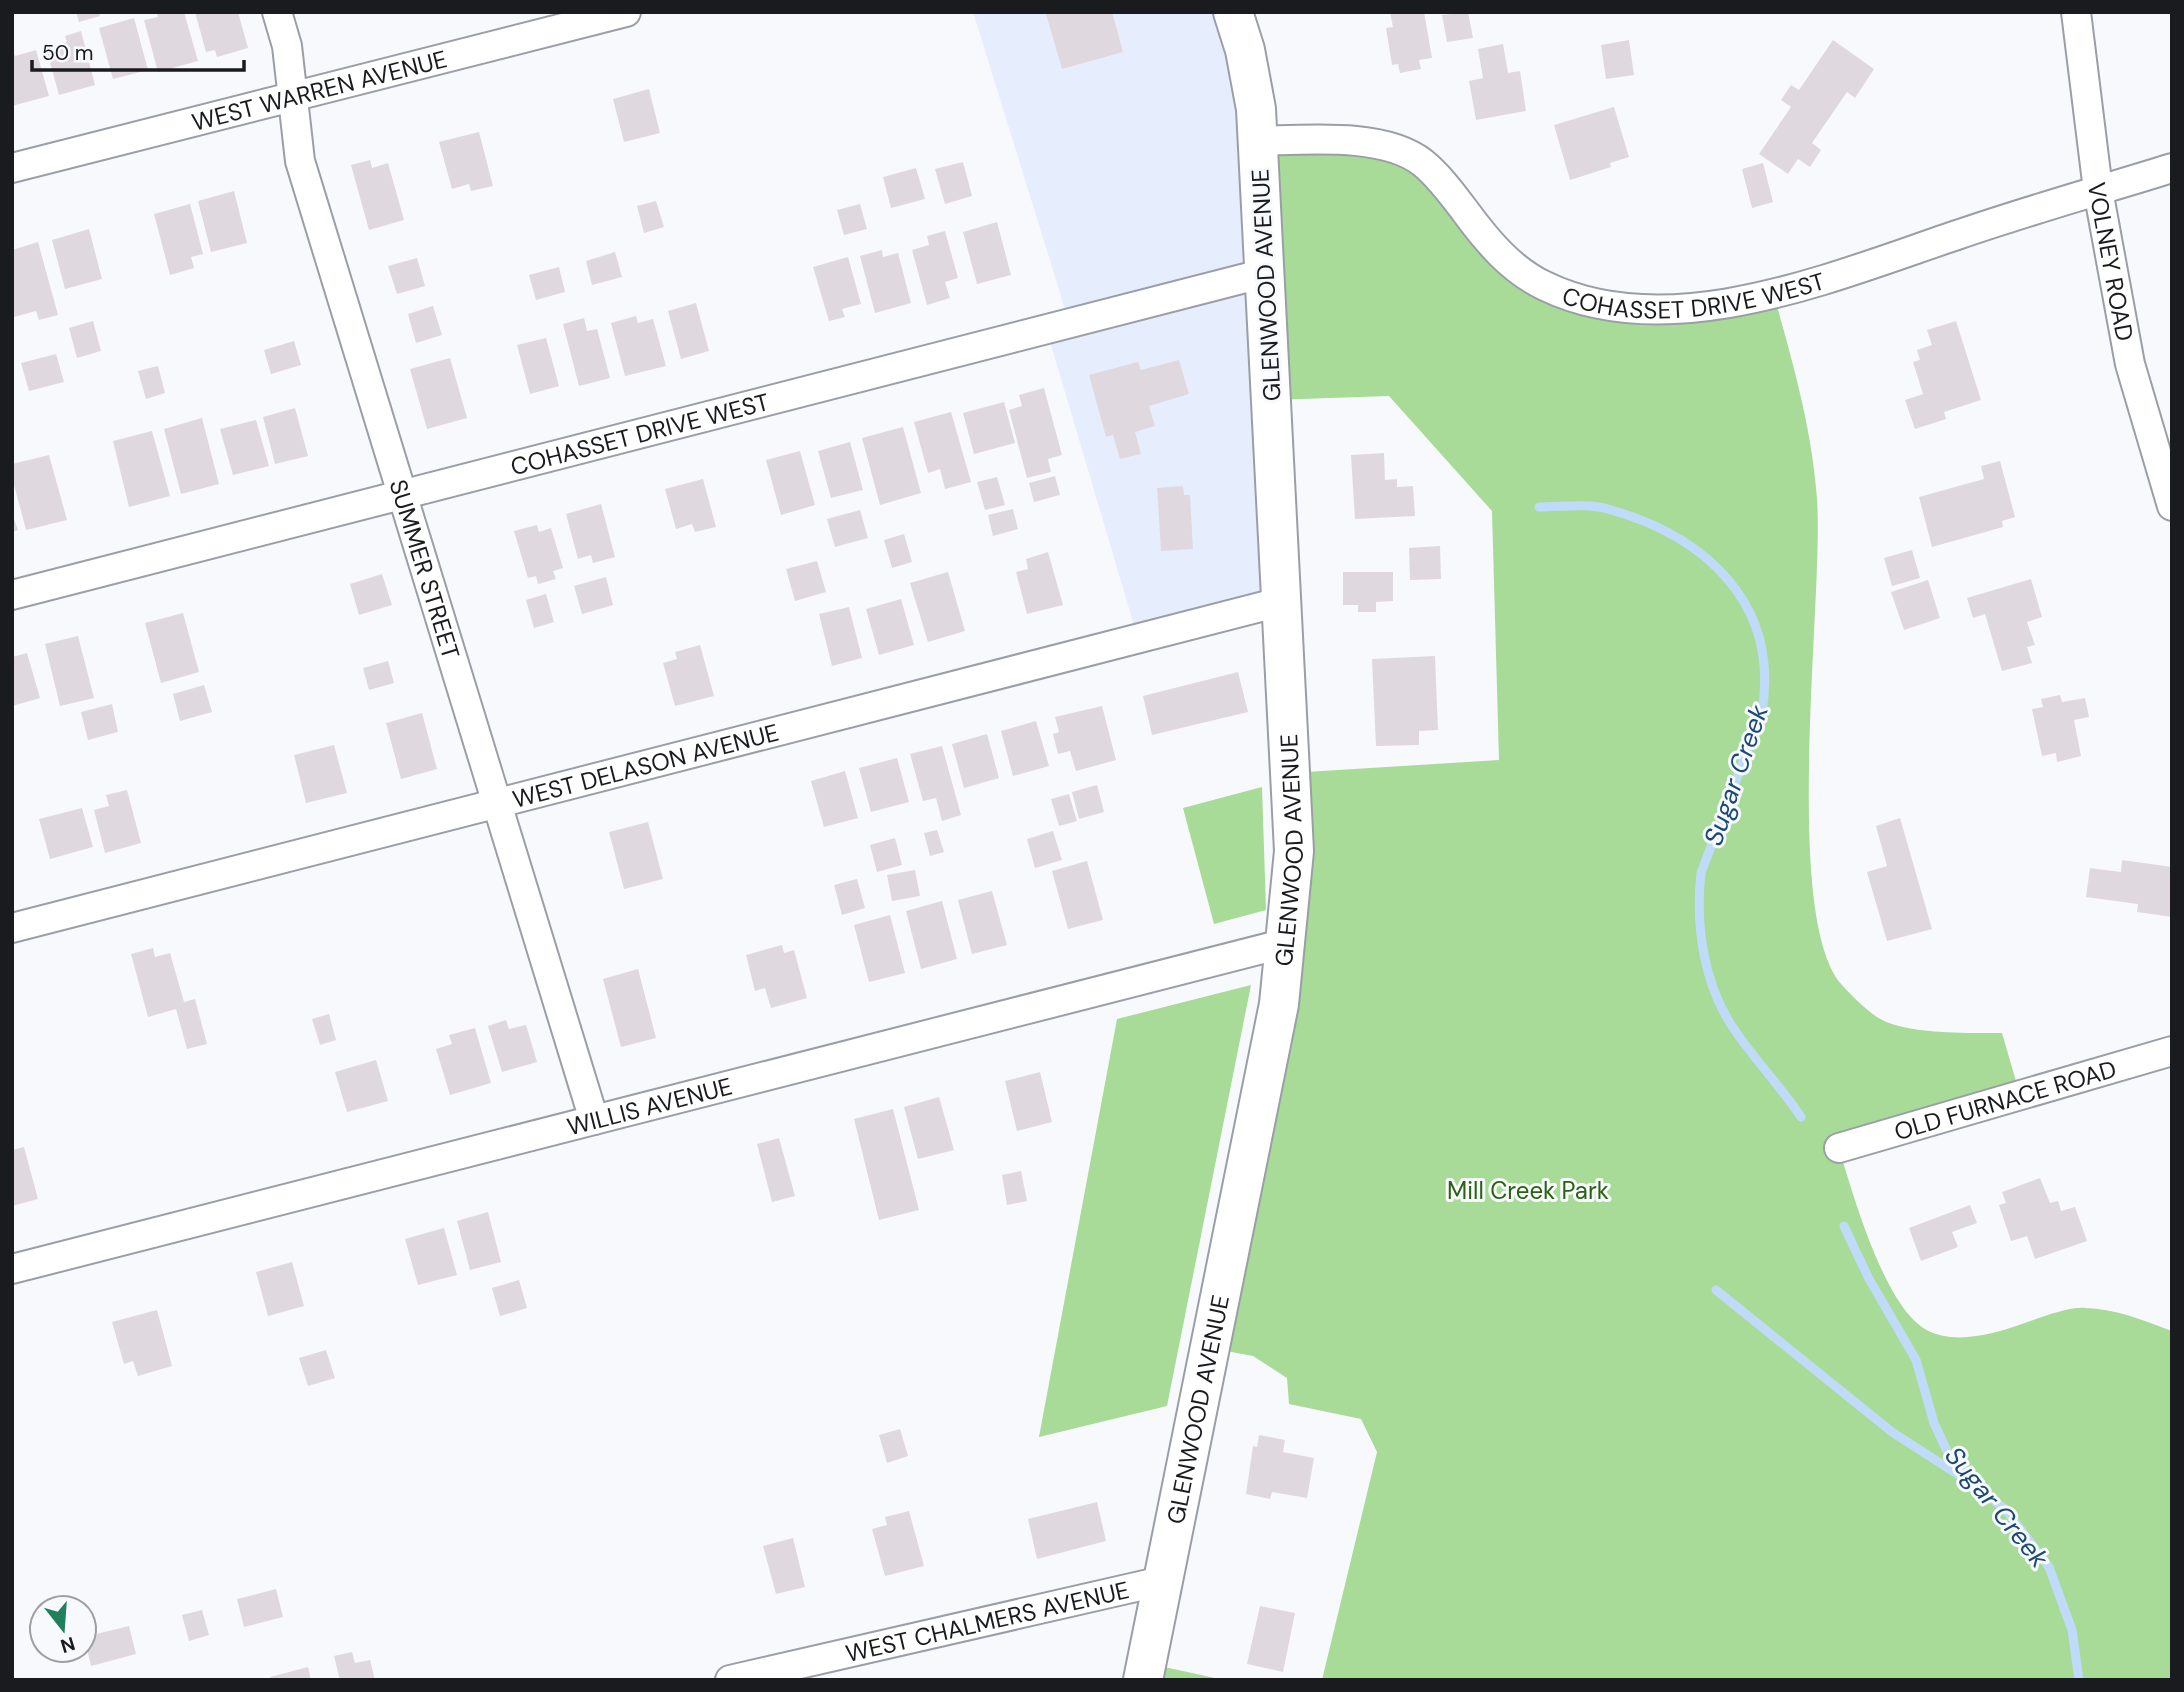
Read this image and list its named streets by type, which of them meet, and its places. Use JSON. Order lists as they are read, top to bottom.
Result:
{
  "streets": {
    "main road": ["GLENWOOD AVENUE"],
    "street": [
      "WEST WARREN AVENUE",
      "VOLNEY ROAD",
      "COHASSET DRIVE WEST",
      "SUMMER STREET",
      "WEST DELASON AVENUE",
      "OLD FURNACE ROAD",
      "WILLIS AVENUE",
      "WEST CHALMERS AVENUE"
    ]
  },
  "crossings": [
    ["WEST WARREN AVENUE", "SUMMER STREET"],
    ["VOLNEY ROAD", "COHASSET DRIVE WEST"],
    ["COHASSET DRIVE WEST", "GLENWOOD AVENUE"],
    ["COHASSET DRIVE WEST", "SUMMER STREET"],
    ["GLENWOOD AVENUE", "WEST DELASON AVENUE"],
    ["GLENWOOD AVENUE", "WILLIS AVENUE"],
    ["GLENWOOD AVENUE", "WEST CHALMERS AVENUE"],
    ["SUMMER STREET", "WEST DELASON AVENUE"],
    ["SUMMER STREET", "WILLIS AVENUE"]
  ],
  "water": ["Sugar Creek"],
  "parks": ["Mill Creek Park"],
  "scale_bar": "50 m",
  "north": "bottom"
}
